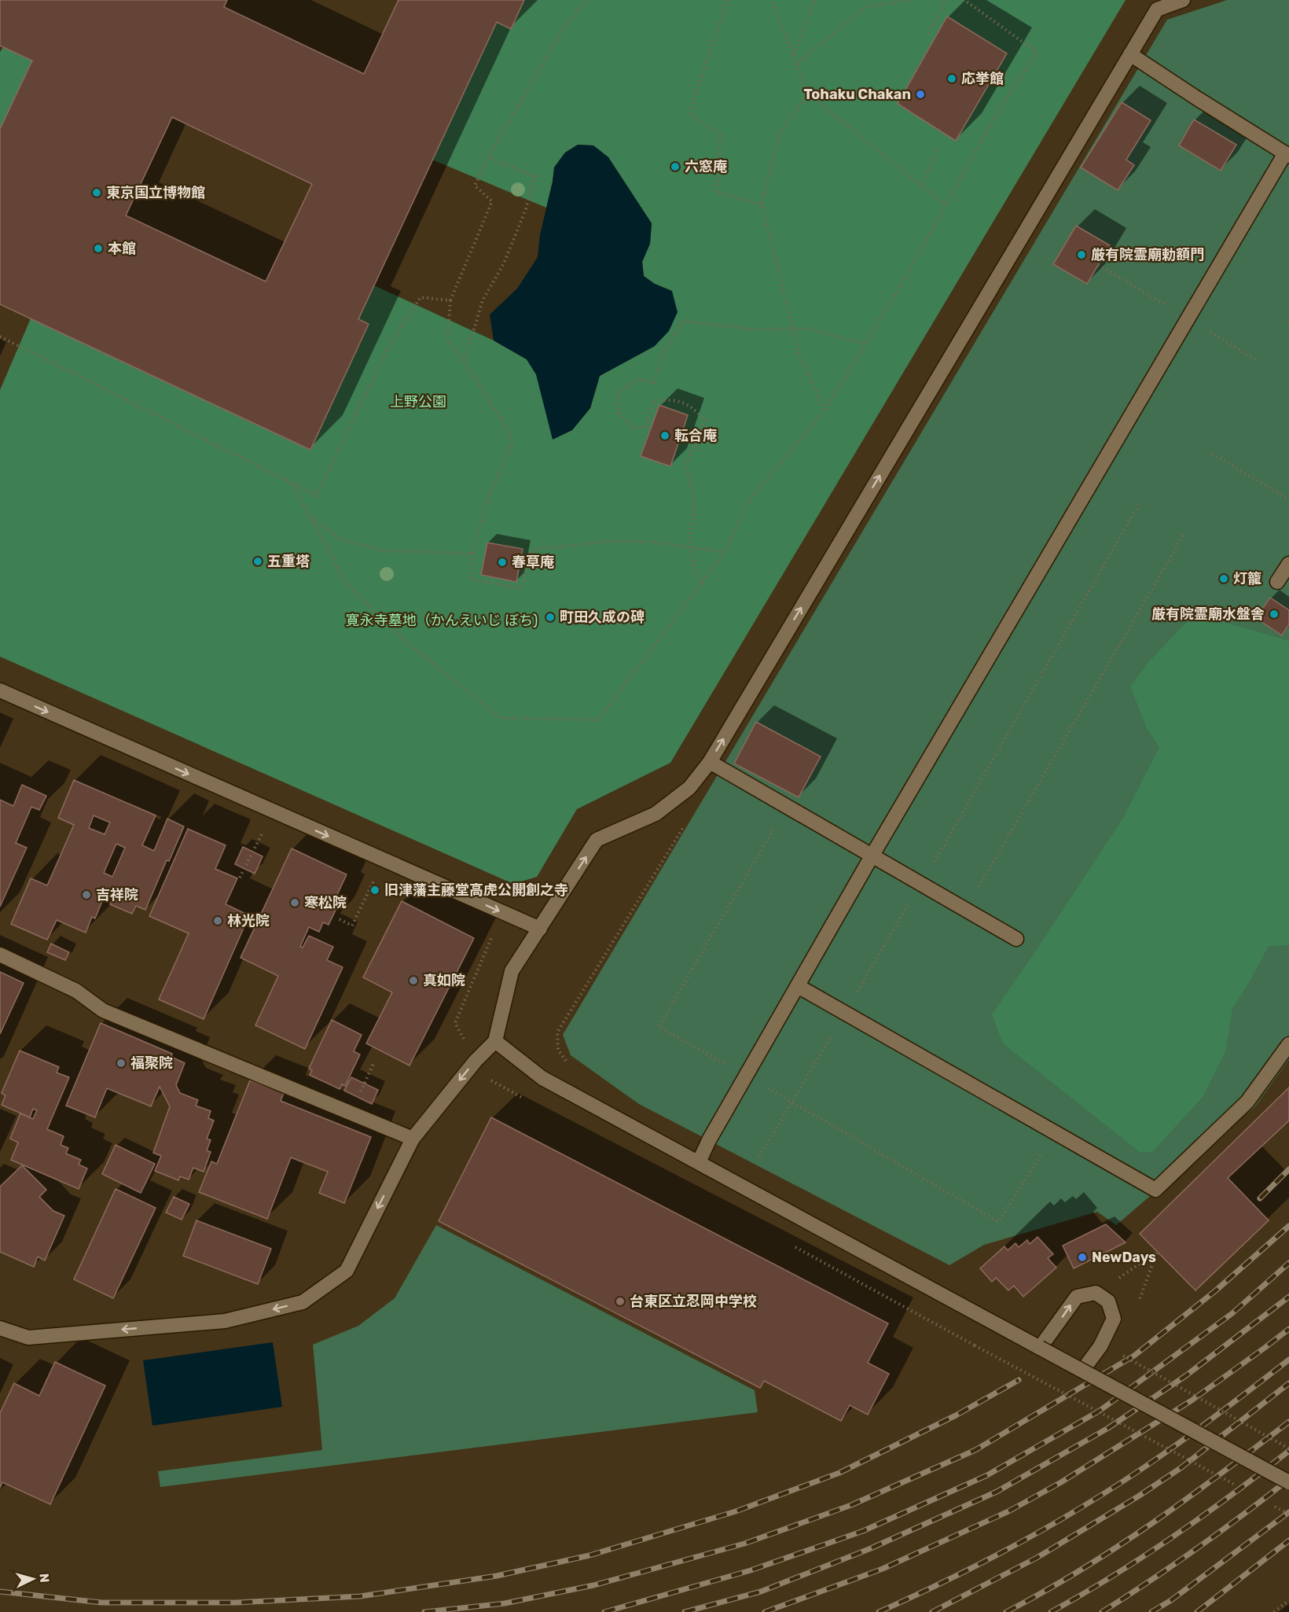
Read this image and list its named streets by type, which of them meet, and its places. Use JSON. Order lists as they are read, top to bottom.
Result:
{
  "parks": ["上野公園", "寛永寺墓地（かんえいじ ぼち)"],
  "places": [
    "応挙館",
    "Tohaku Chakan",
    "六窓庵",
    "東京国立博物館",
    "本館",
    "厳有院霊廟勅額門",
    "転合庵",
    "五重塔",
    "春草庵",
    "灯籠",
    "厳有院霊廟水盤舎",
    "町田久成の碑",
    "旧津藩主藤堂高虎公開創之寺",
    "吉祥院",
    "寒松院",
    "林光院",
    "真如院",
    "福聚院",
    "NewDays",
    "台東区立忍岡中学校"
  ],
  "north": "right"
}
